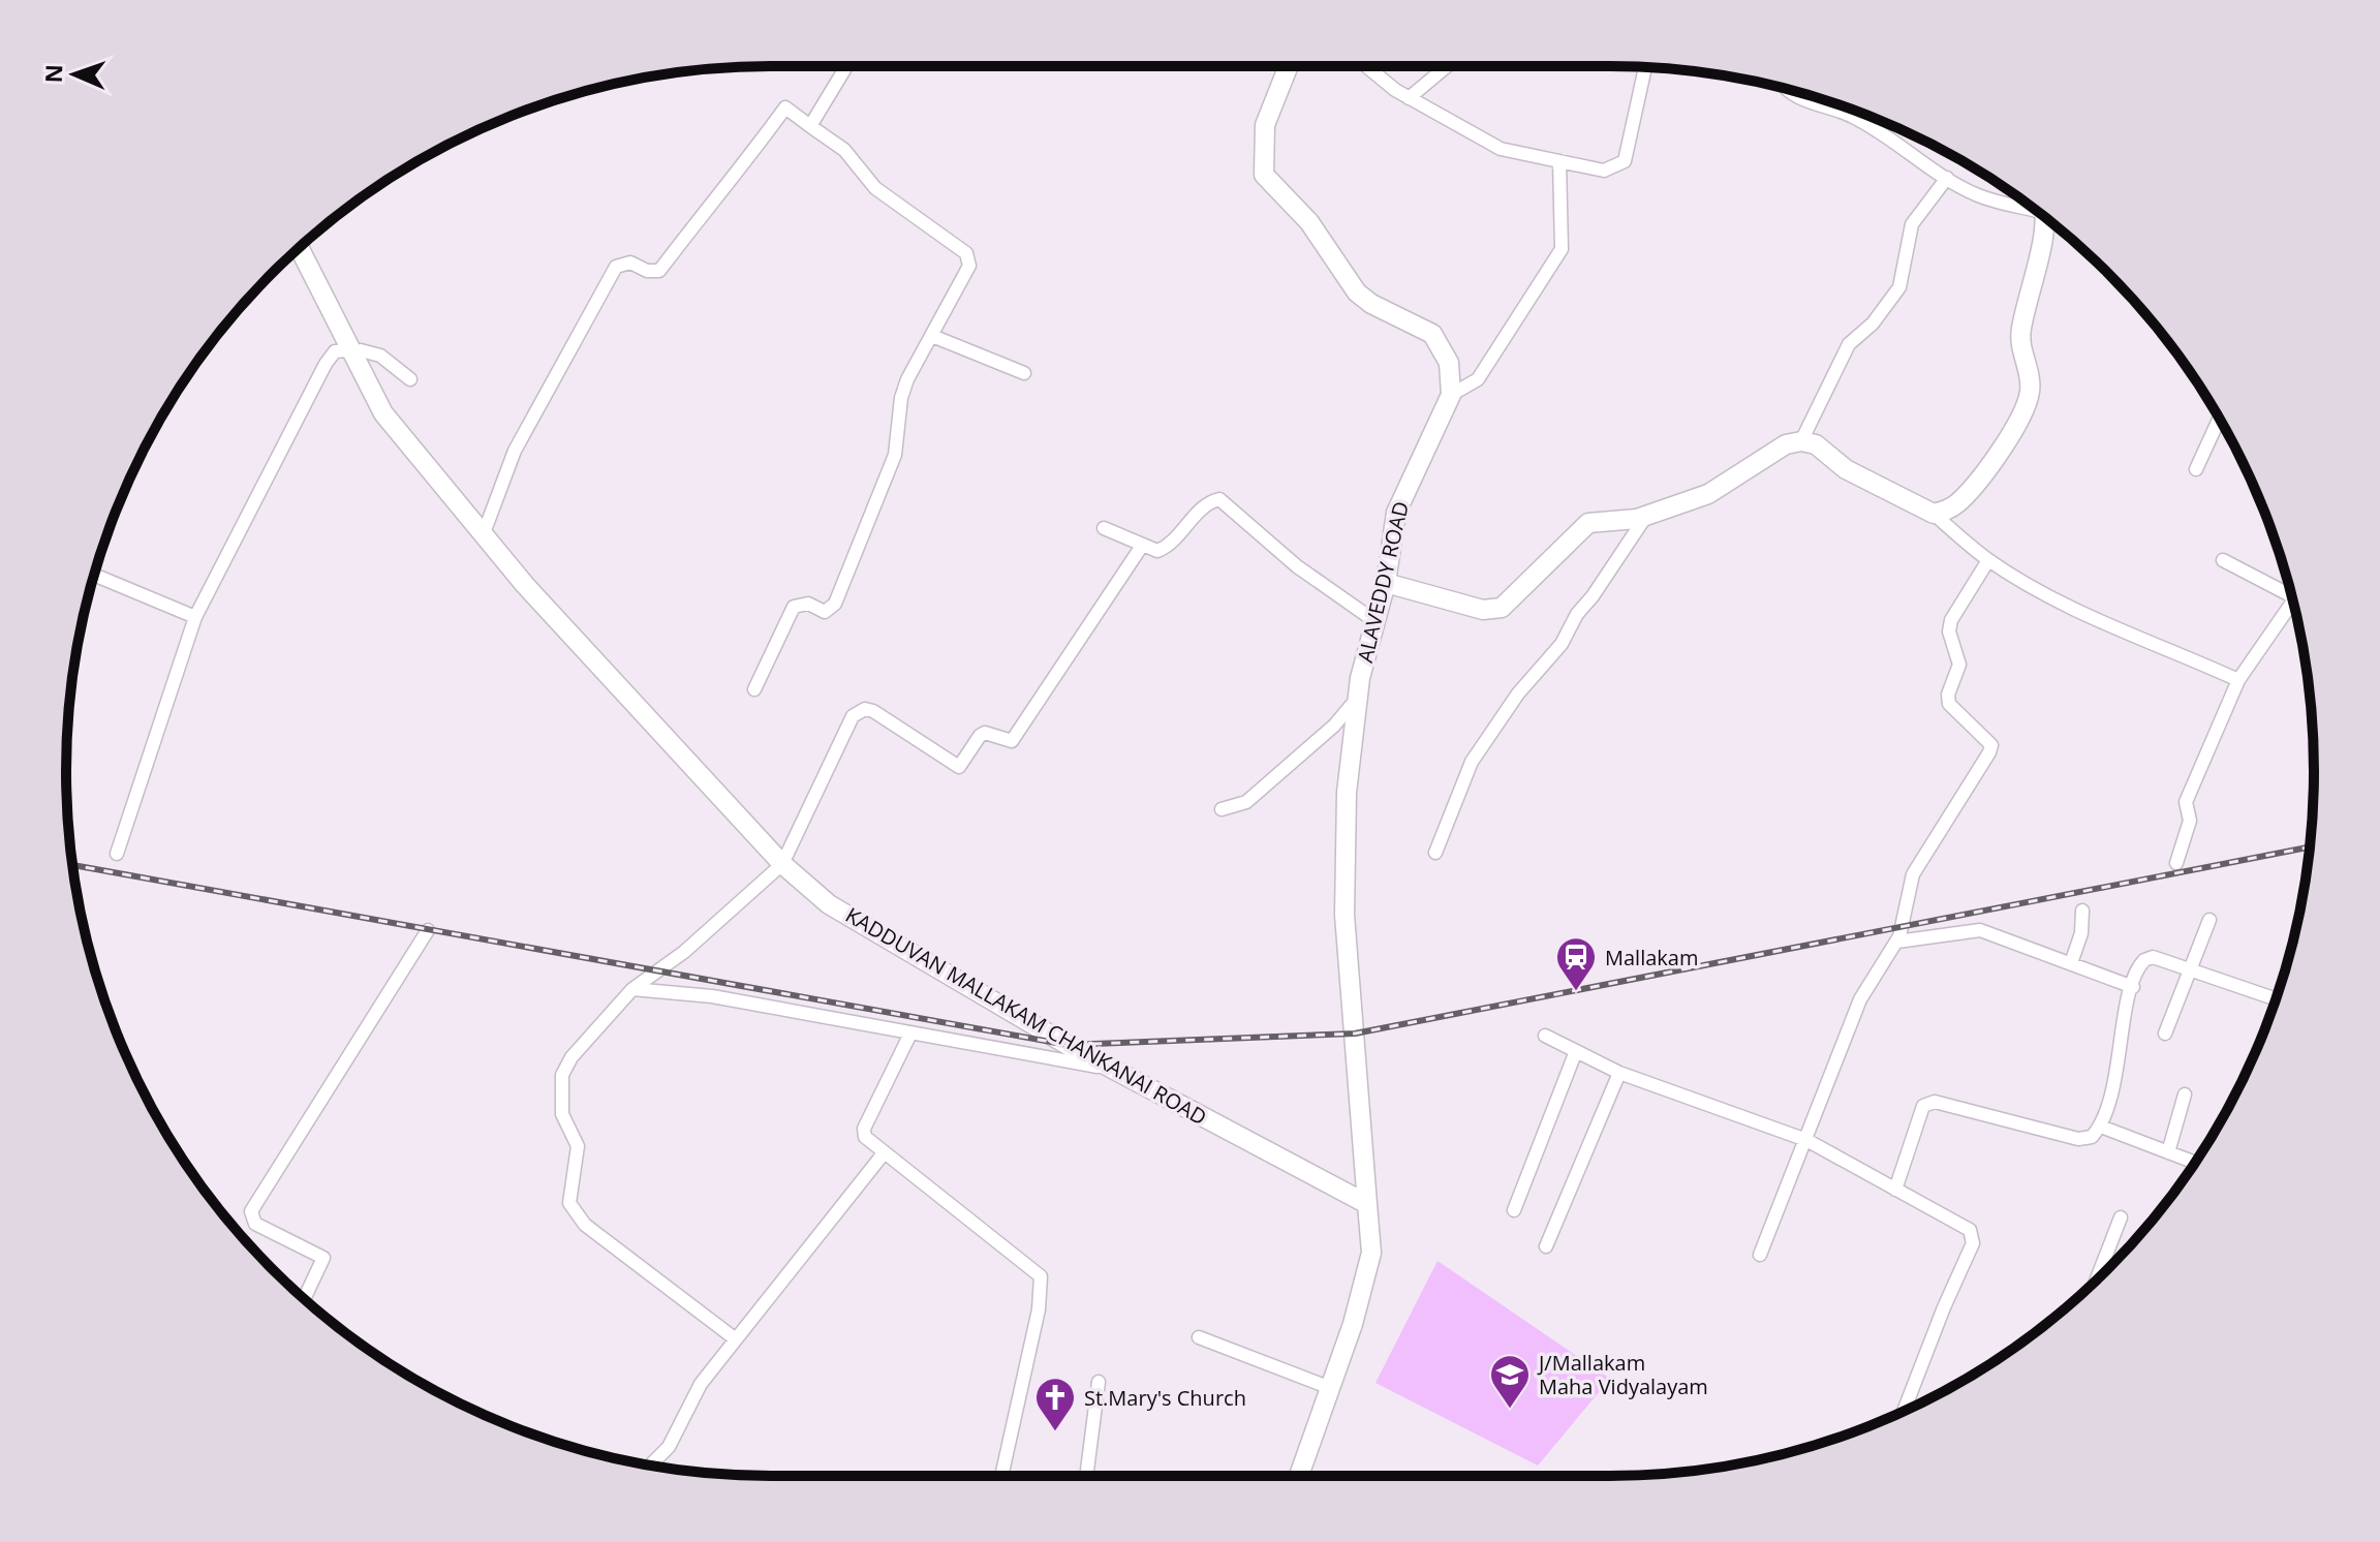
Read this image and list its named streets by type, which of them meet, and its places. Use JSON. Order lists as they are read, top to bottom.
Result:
{
  "streets": {
    "street": ["ALAVEDDY ROAD", "KADDUVAN MALLAKAM CHANKANAI ROAD"]
  },
  "crossings": [
    ["ALAVEDDY ROAD", "KADDUVAN MALLAKAM CHANKANAI ROAD"]
  ],
  "places": {
    "station": ["Mallakam"],
    "school or university": ["J/Mallakam Maha Vidyalayam"],
    "church": ["St.Mary's Church"]
  },
  "north": "left"
}
